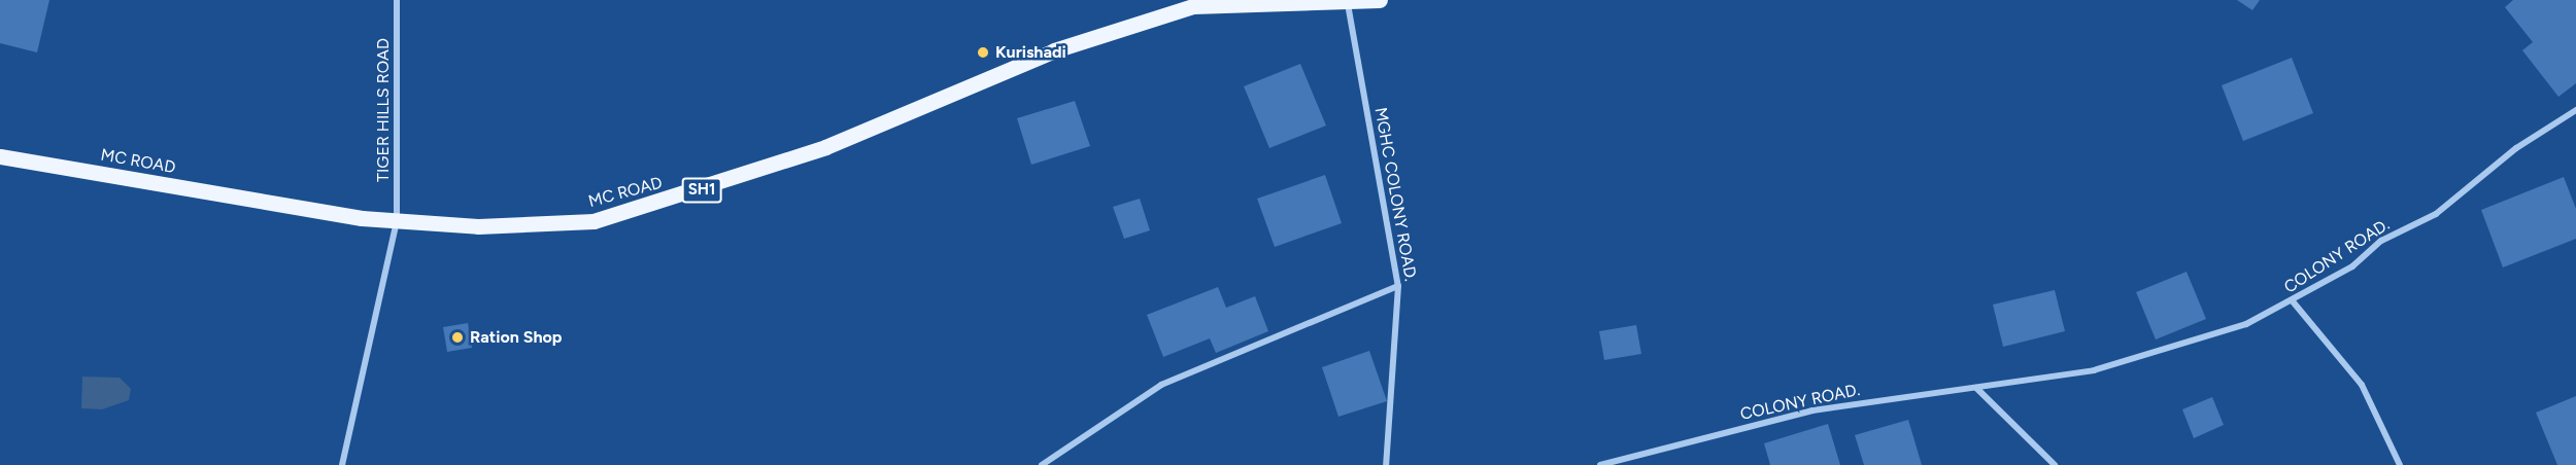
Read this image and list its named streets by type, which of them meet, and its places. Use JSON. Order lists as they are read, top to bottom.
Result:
{
  "streets": {
    "main road": ["MC ROAD", "SH1"],
    "street": ["TIGER HILLS ROAD", "MGHC COLONY ROAD.", "COLONY ROAD."]
  },
  "crossings": [
    ["TIGER HILLS ROAD", "MC ROAD"],
    ["MC ROAD", "MGHC COLONY ROAD."]
  ],
  "places": ["Kurishadi", "Ration Shop"]
}
